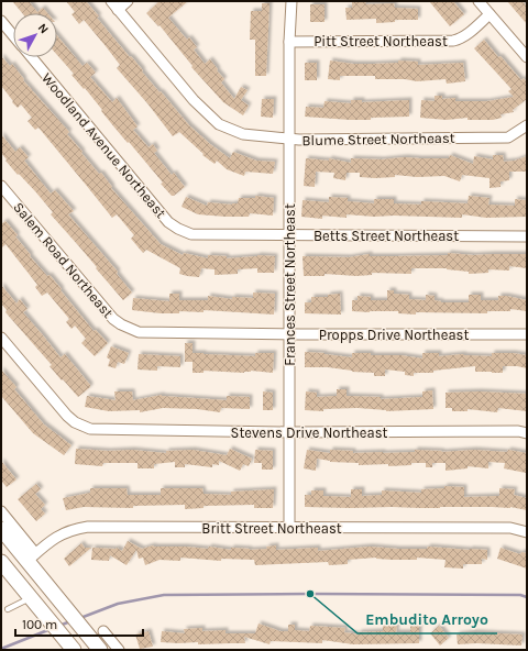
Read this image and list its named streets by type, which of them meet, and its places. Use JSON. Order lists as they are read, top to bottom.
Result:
{
  "streets": {
    "street": [
      "Pitt Street Northeast",
      "Blume Street Northeast",
      "Woodland Avenue Northeast",
      "Betts Street Northeast",
      "Salem Road Northeast",
      "Frances Street Northeast",
      "Propps Drive Northeast",
      "Stevens Drive Northeast",
      "Britt Street Northeast"
    ]
  },
  "crossings": [
    ["Pitt Street Northeast", "Frances Street Northeast"],
    ["Blume Street Northeast", "Frances Street Northeast"],
    ["Woodland Avenue Northeast", "Betts Street Northeast"],
    ["Betts Street Northeast", "Frances Street Northeast"],
    ["Salem Road Northeast", "Propps Drive Northeast"],
    ["Frances Street Northeast", "Propps Drive Northeast"],
    ["Frances Street Northeast", "Stevens Drive Northeast"],
    ["Frances Street Northeast", "Britt Street Northeast"]
  ],
  "places": ["Embudito Arroyo"],
  "scale_bar": "100 m",
  "north": "top right"
}
